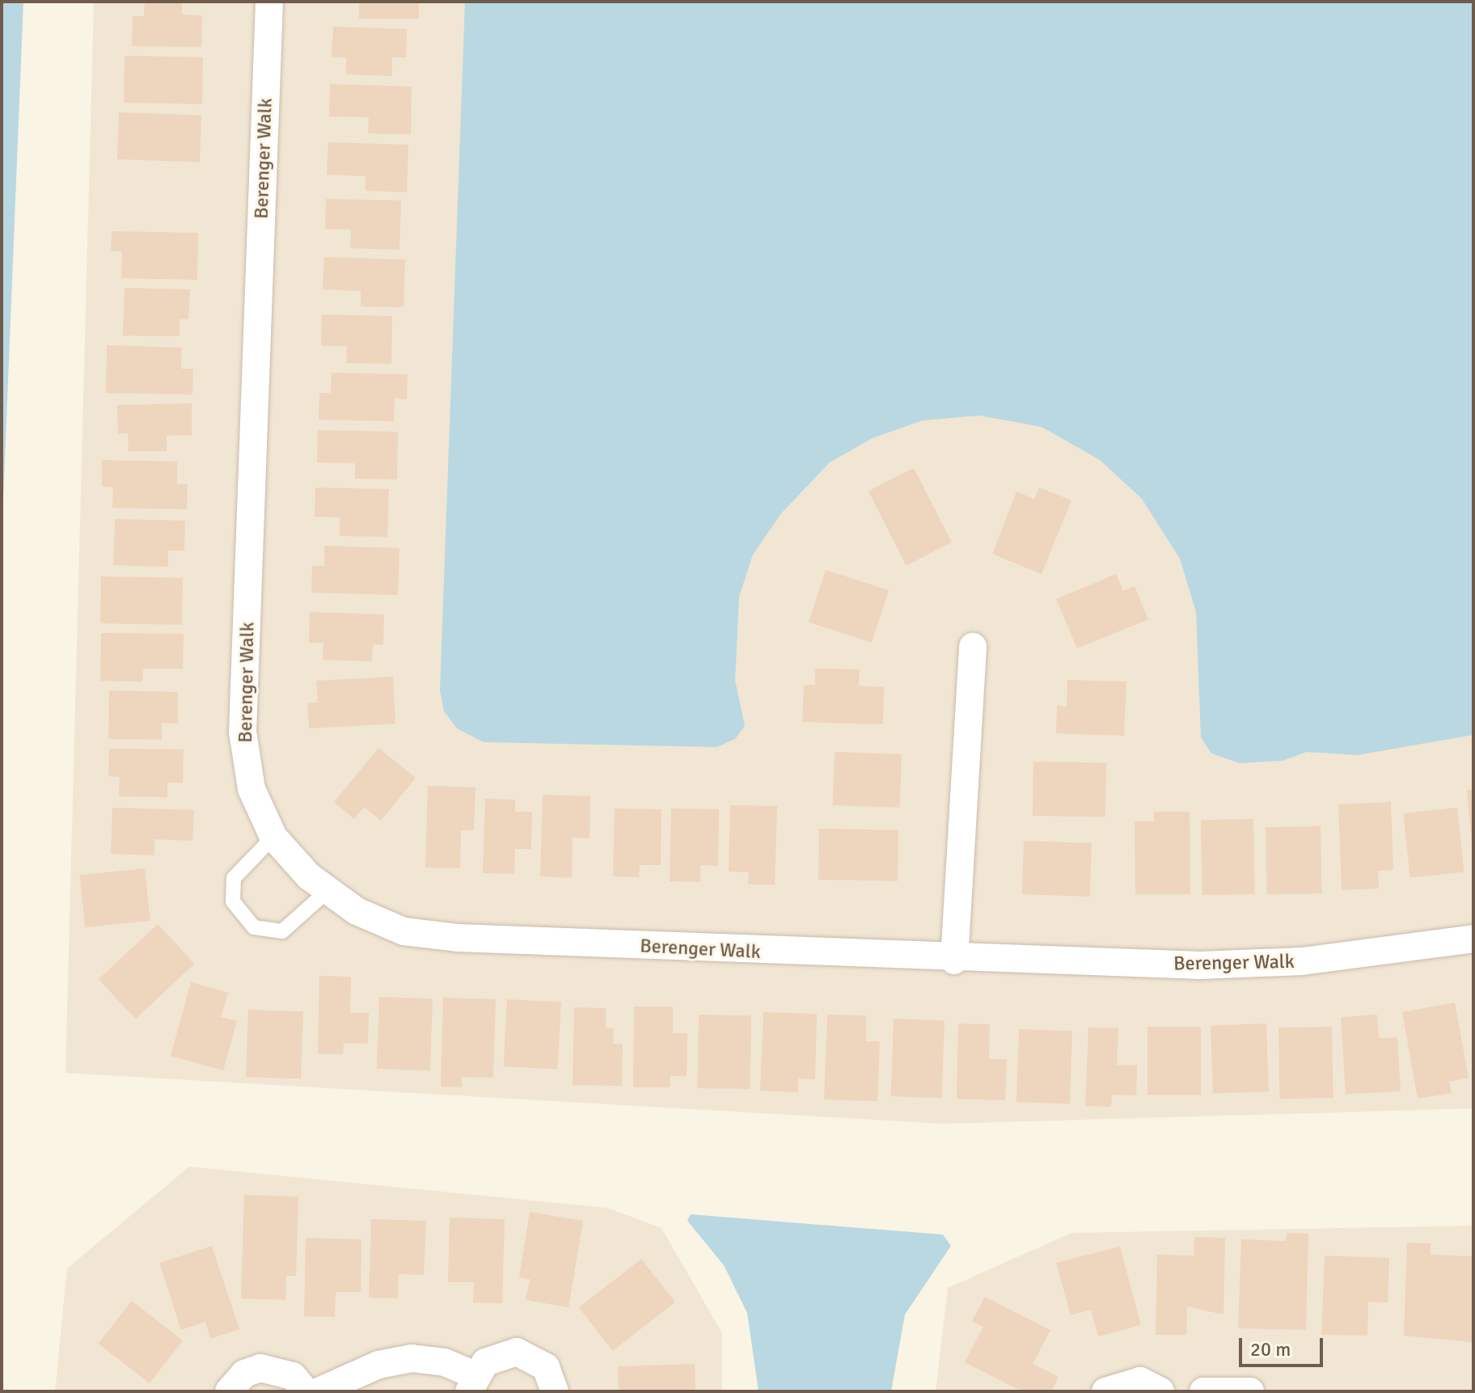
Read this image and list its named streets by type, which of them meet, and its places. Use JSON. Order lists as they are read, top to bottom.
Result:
{
  "streets": {
    "street": ["Berenger Walk"]
  },
  "scale_bar": "20 m"
}
